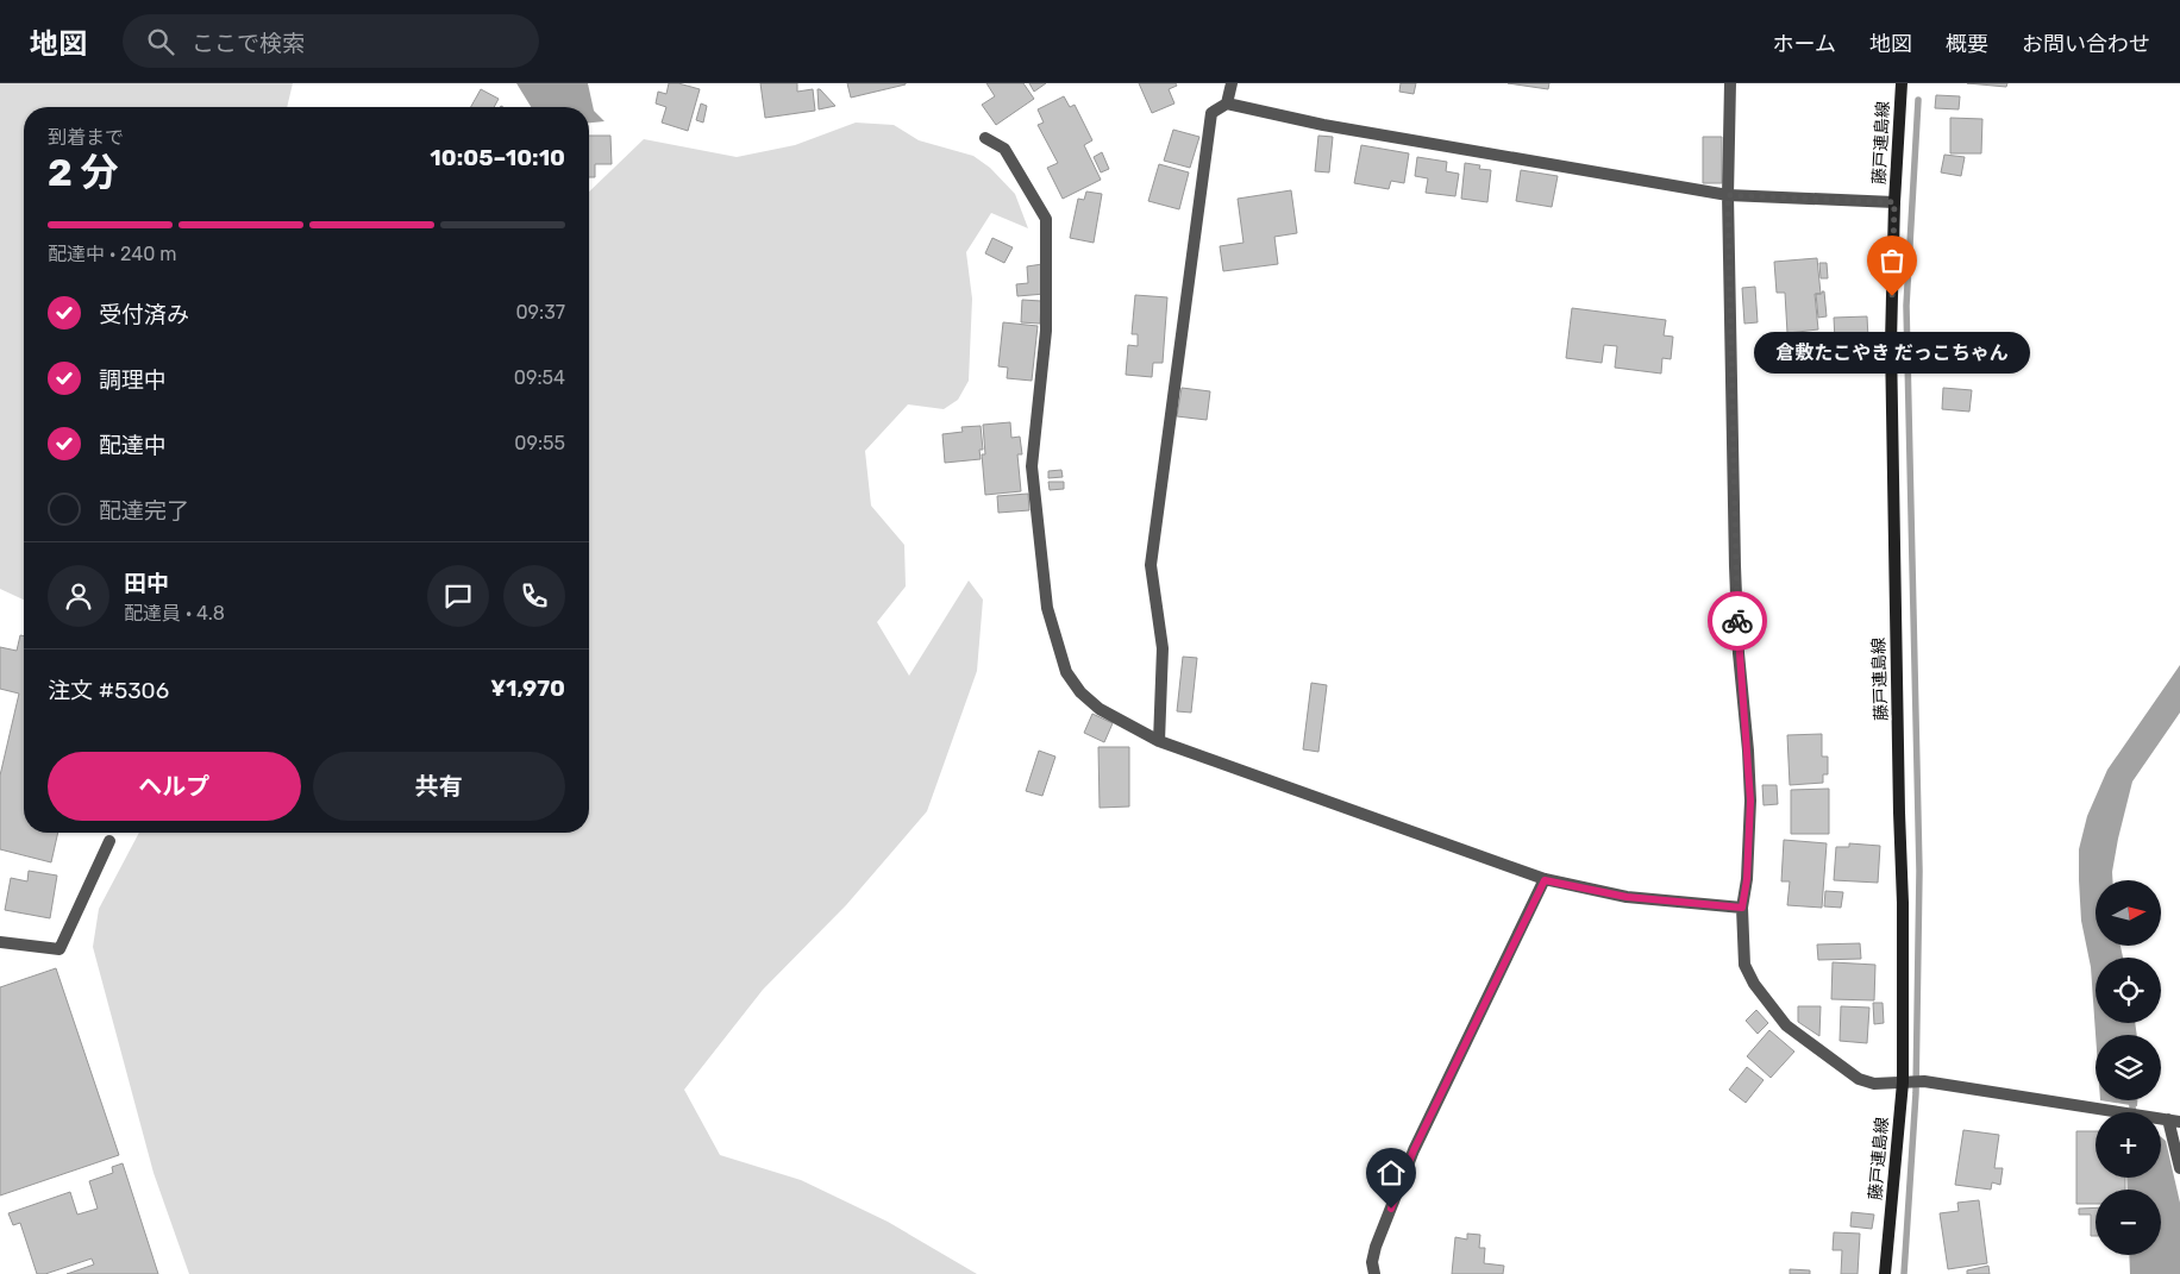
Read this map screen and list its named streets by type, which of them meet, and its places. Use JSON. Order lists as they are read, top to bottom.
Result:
{
  "streets": {
    "main road": ["藤戸連島線"]
  },
  "places": ["倉敷たこやき だっこちゃん"],
  "north": "right",
  "page": {
    "header": "地図",
    "search": "ここで検索",
    "nav": [
      "ホーム",
      "地図",
      "概要",
      "お問い合わせ"
    ],
    "heading": ["2 分", "到着まで", "10:05–10:10"],
    "panel": [
      "田中",
      "配達員 · 4.8",
      "注文 #5306",
      "¥1,970"
    ],
    "bar": "配達中 · 240 m",
    "list": [
      ["受付済み", "09:37"],
      ["調理中", "09:54"],
      ["配達中", "09:55"],
      "配達完了"
    ],
    "bubble": "倉敷たこやき だっこちゃん",
    "buttons": ["ヘルプ", "共有"],
    "map_buttons": ["+", "−"]
  }
}
